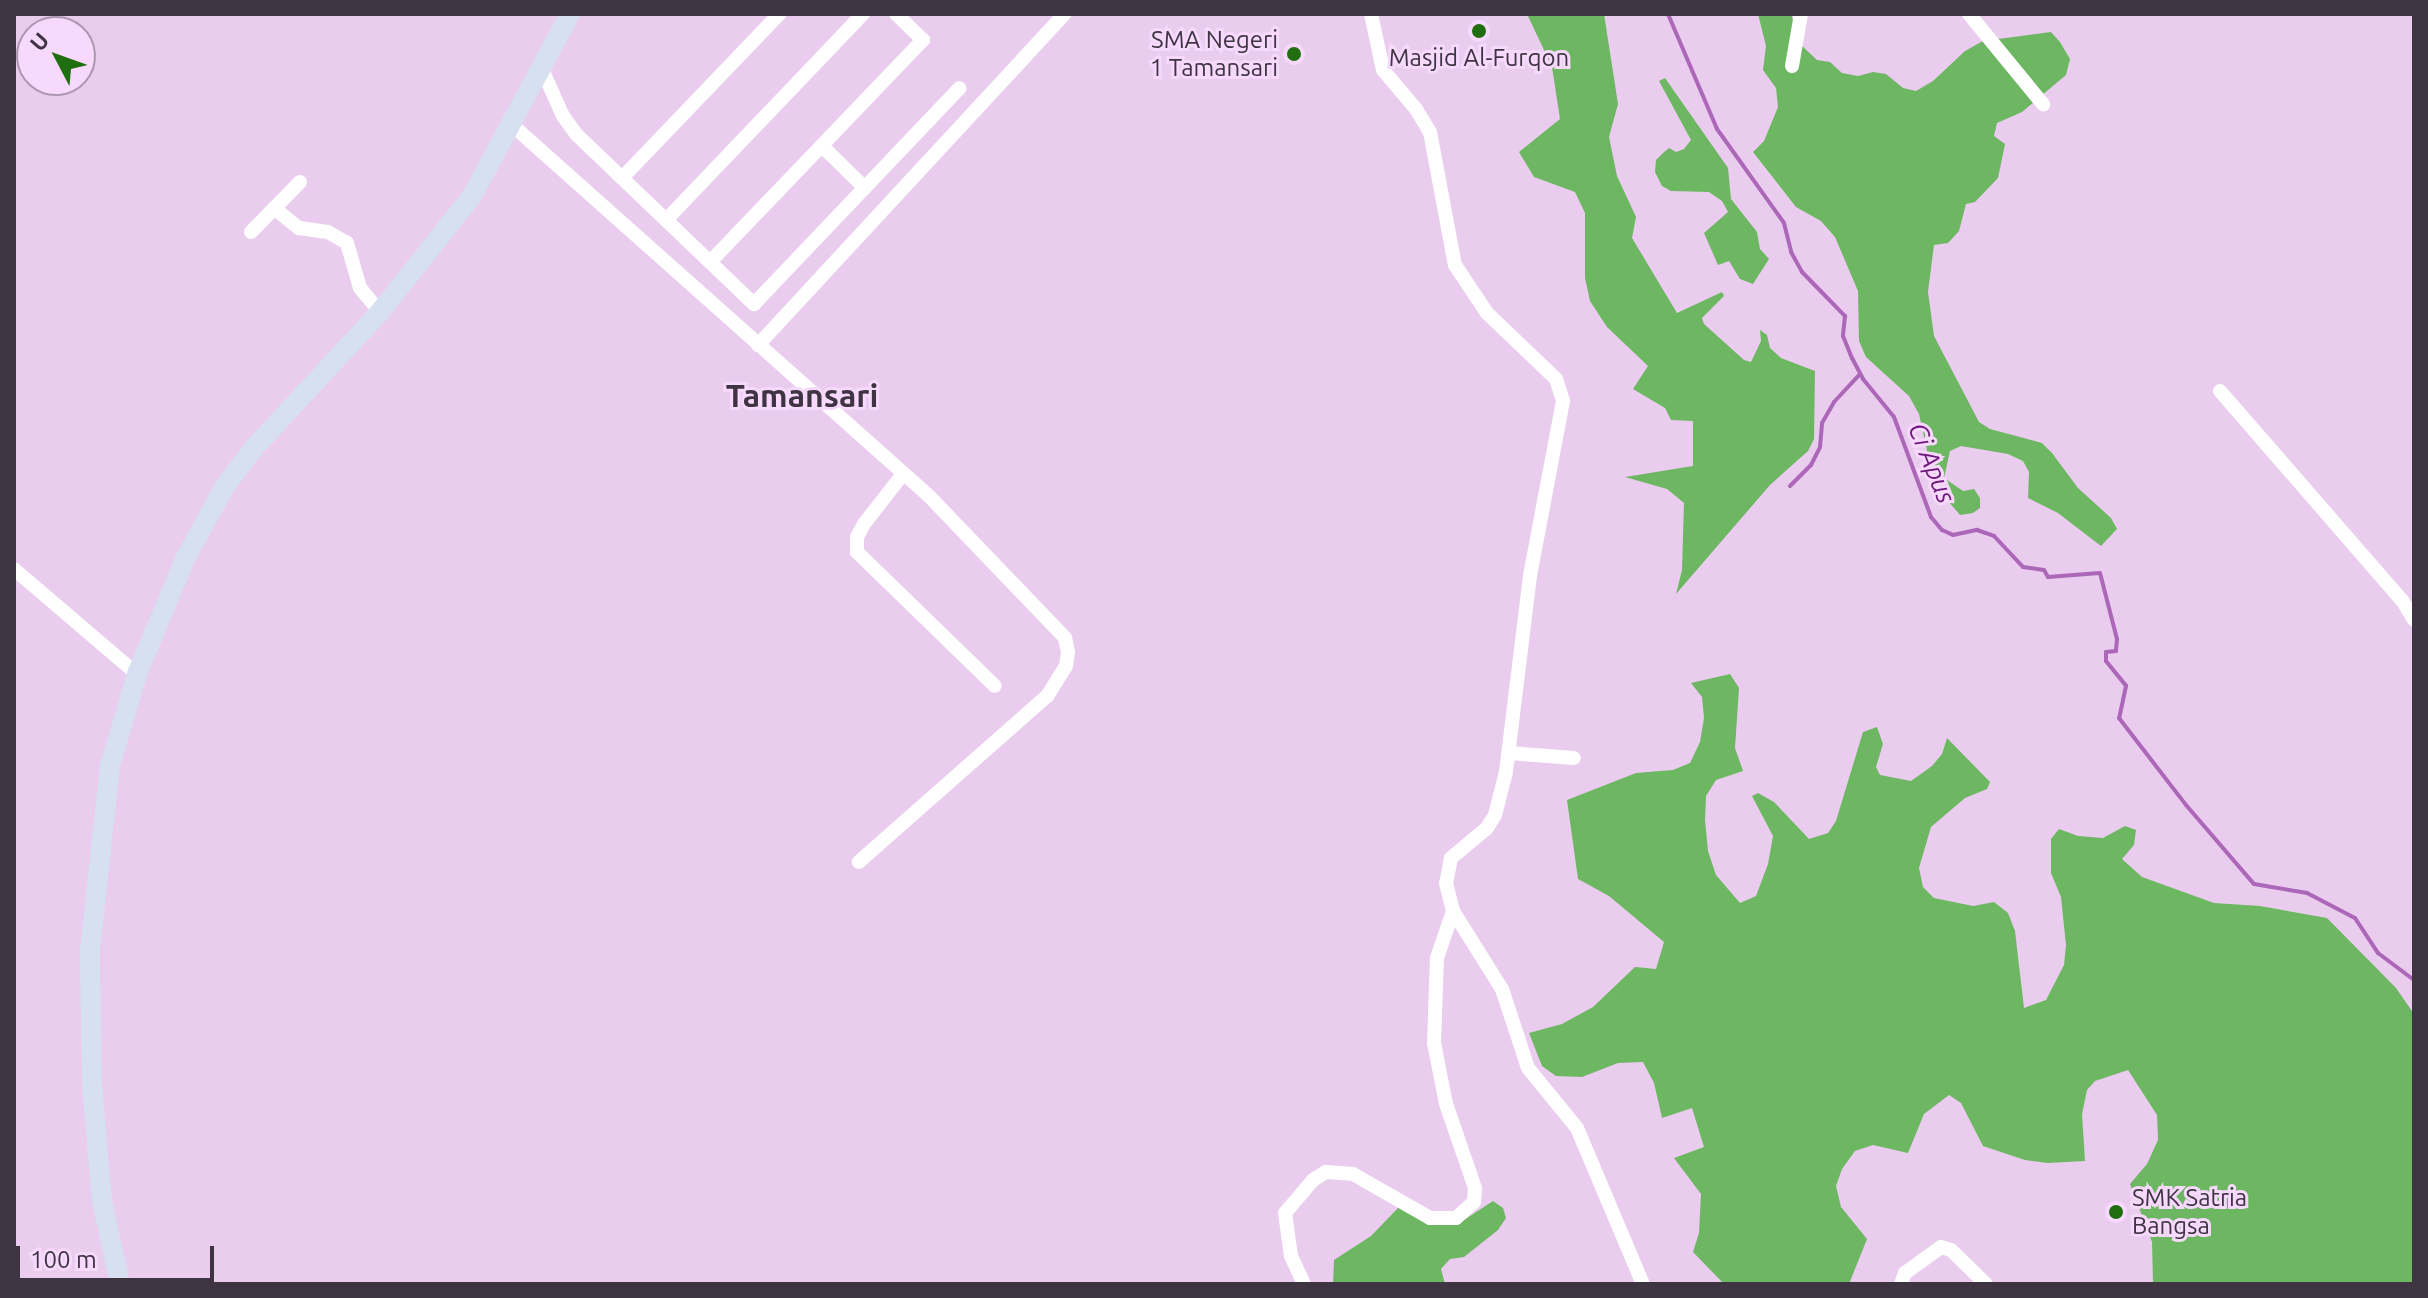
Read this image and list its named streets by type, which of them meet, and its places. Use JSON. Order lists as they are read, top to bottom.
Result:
{
  "districts": ["Tamansari"],
  "water": ["Ci Apus"],
  "places": ["Masjid Al-Furqon", "SMA Negeri 1 Tamansari", "SMK Satria Bangsa"],
  "scale_bar": "100 m",
  "north": "top left"
}
